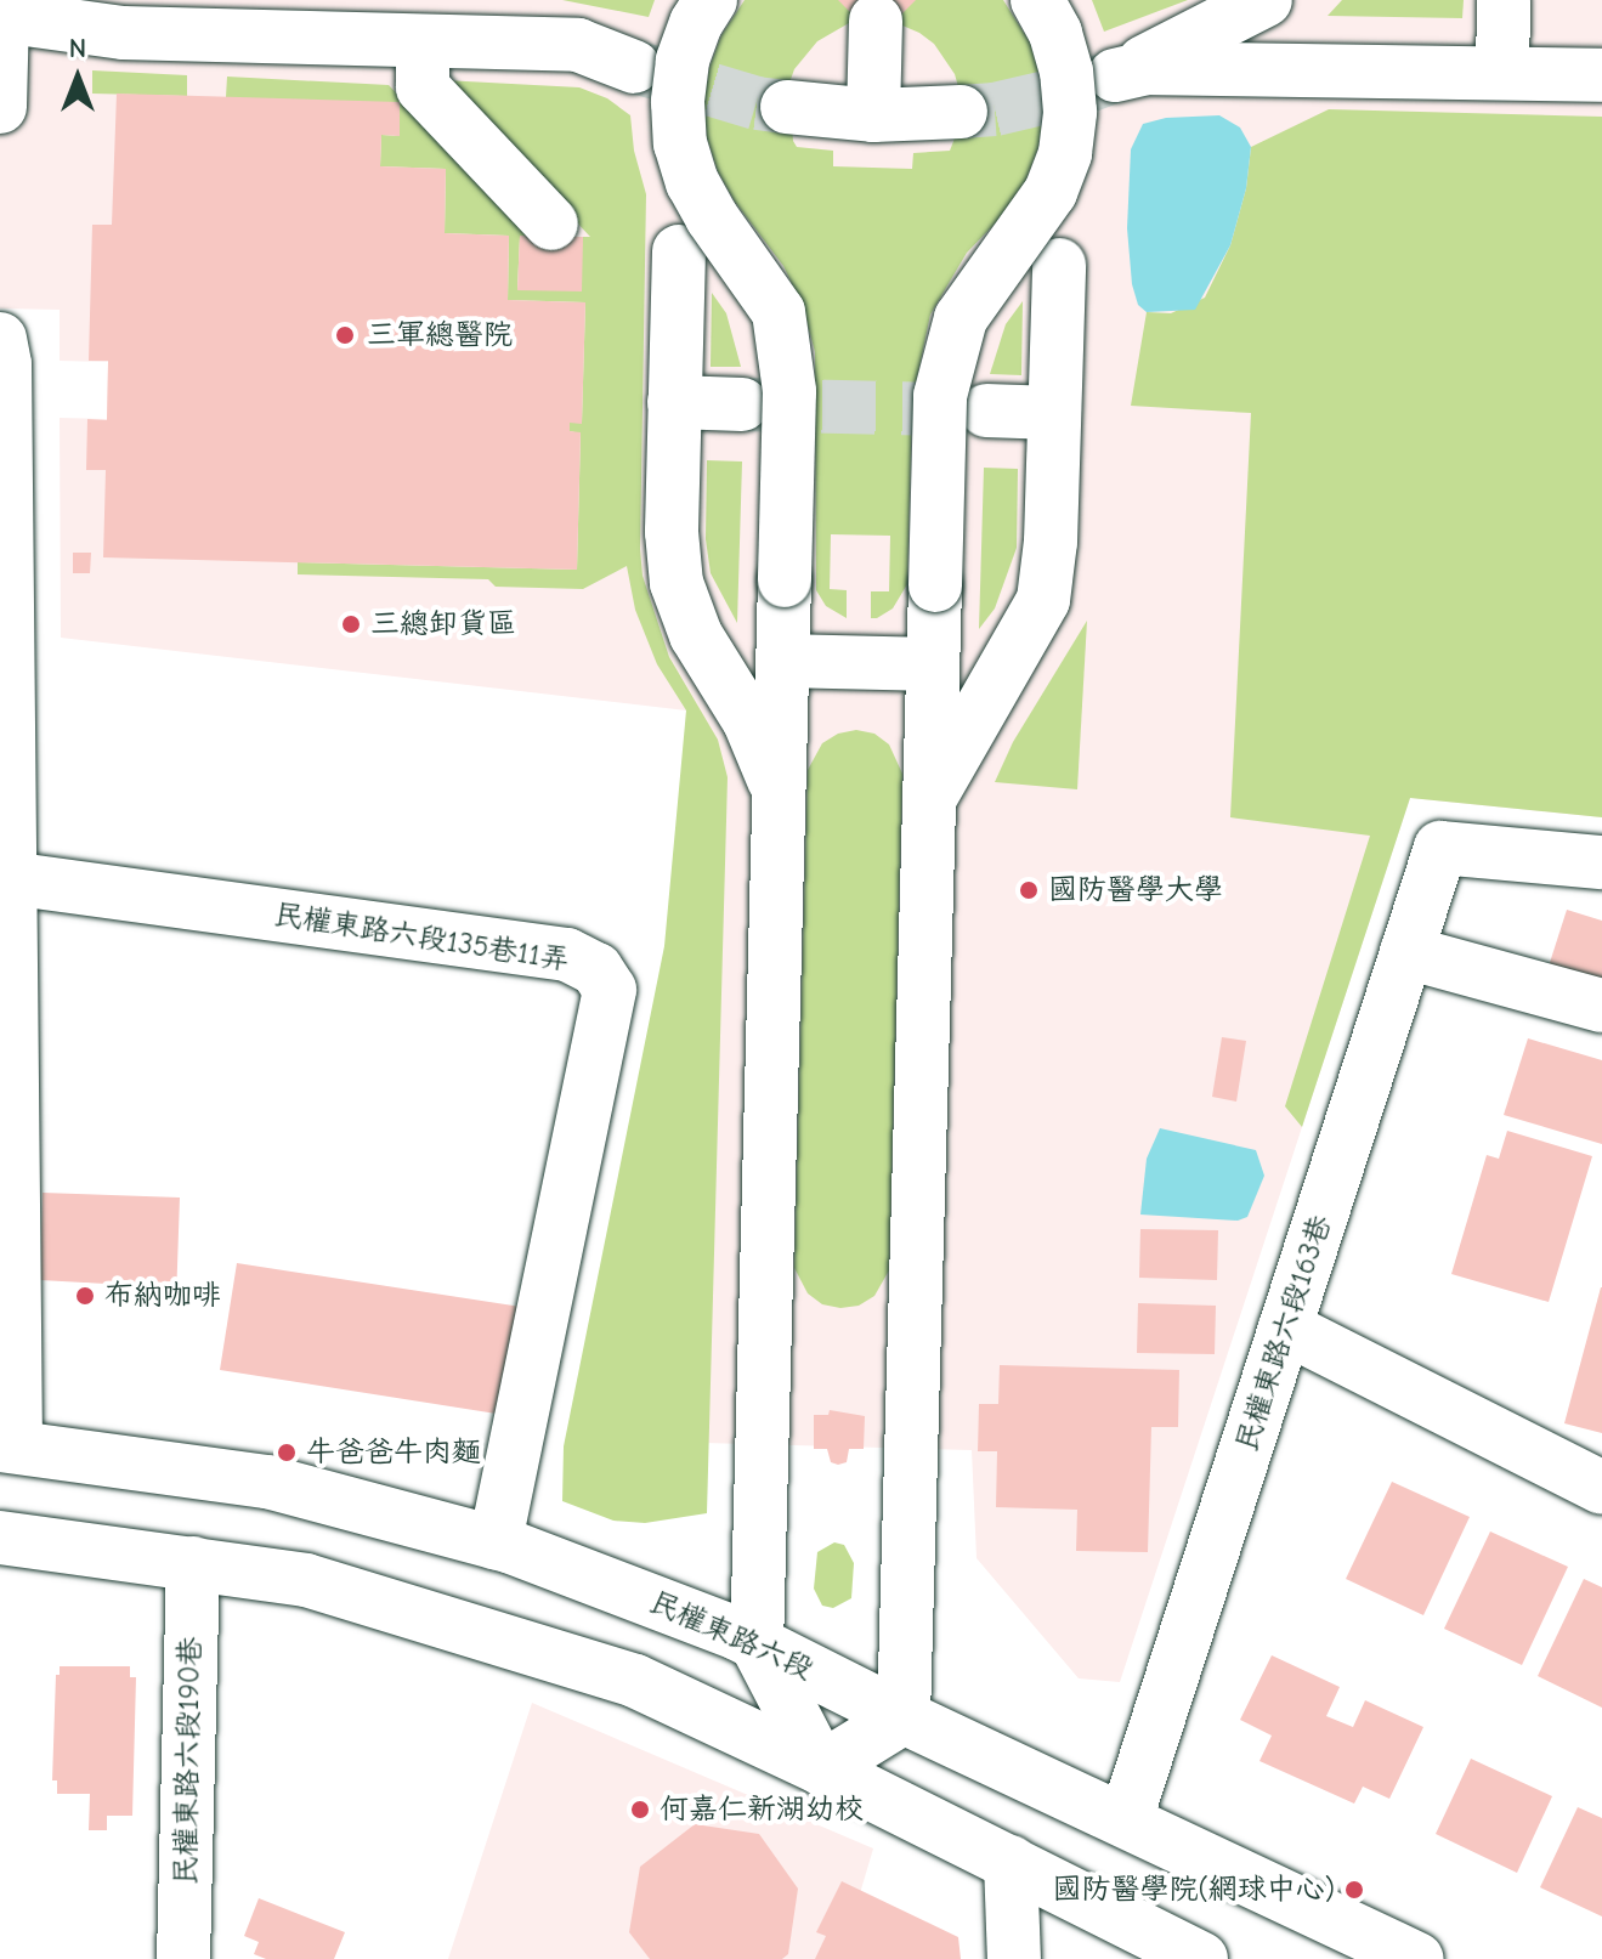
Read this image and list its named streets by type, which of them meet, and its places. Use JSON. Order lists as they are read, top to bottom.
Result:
{
  "streets": {
    "main road": [
      "民權東路六段135巷11弄",
      "民權東路六段163巷",
      "民權東路六段",
      "民權東路六段190巷"
    ]
  },
  "crossings": [
    ["民權東路六段135巷11弄", "民權東路六段"],
    ["民權東路六段163巷", "民權東路六段"]
  ],
  "places": [
    "三軍總醫院",
    "三總卸貨區",
    "國防醫學大學",
    "布納咖啡",
    "牛爸爸牛肉麵",
    "何嘉仁新湖幼校",
    "國防醫學院(網球中心)"
  ],
  "north": "top"
}
